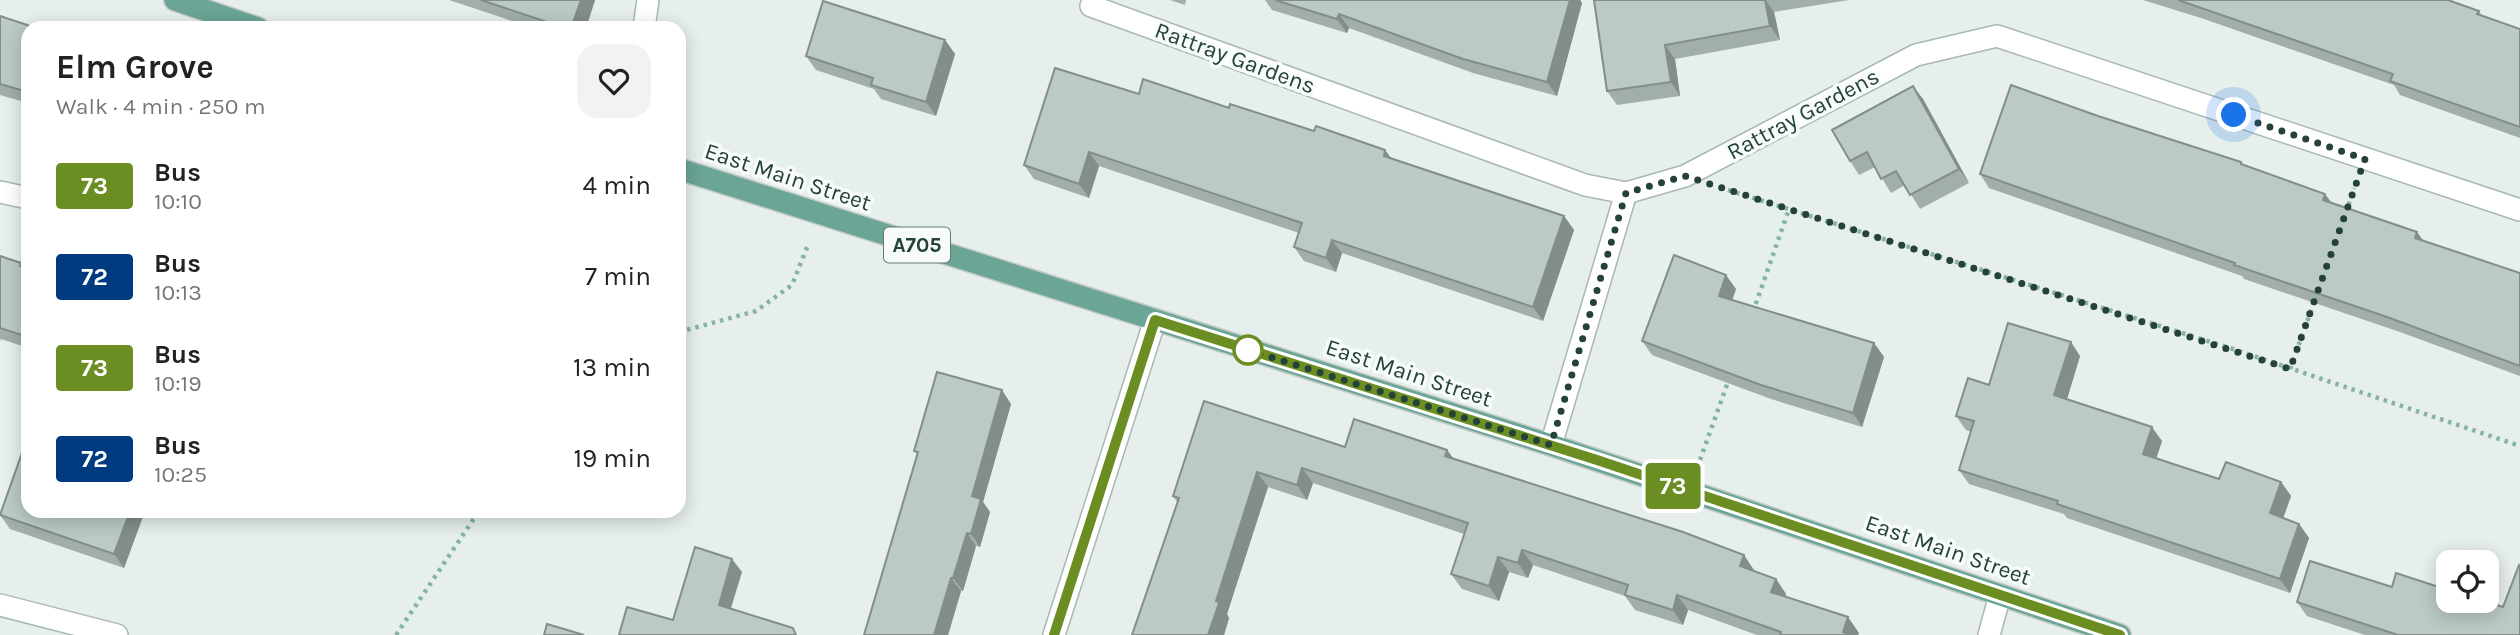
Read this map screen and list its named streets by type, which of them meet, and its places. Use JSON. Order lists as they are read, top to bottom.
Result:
{
  "streets": {
    "main road": ["East Main Street", "A705"],
    "street": ["Rattray Gardens"]
  },
  "lines": ["bus line 73"],
  "page": {
    "on_map": "73",
    "heading": ["Elm Grove", "Walk · 4 min · 250 m"],
    "list": [
      {
        "mark": "73",
        "name": "Bus",
        "note": "10:10",
        "value": "4 min"
      },
      {
        "mark": "72",
        "name": "Bus",
        "note": "10:13",
        "value": "7 min"
      },
      {
        "mark": "73",
        "name": "Bus",
        "note": "10:19",
        "value": "13 min"
      },
      {
        "mark": "72",
        "name": "Bus",
        "note": "10:25",
        "value": "19 min"
      }
    ]
  }
}
